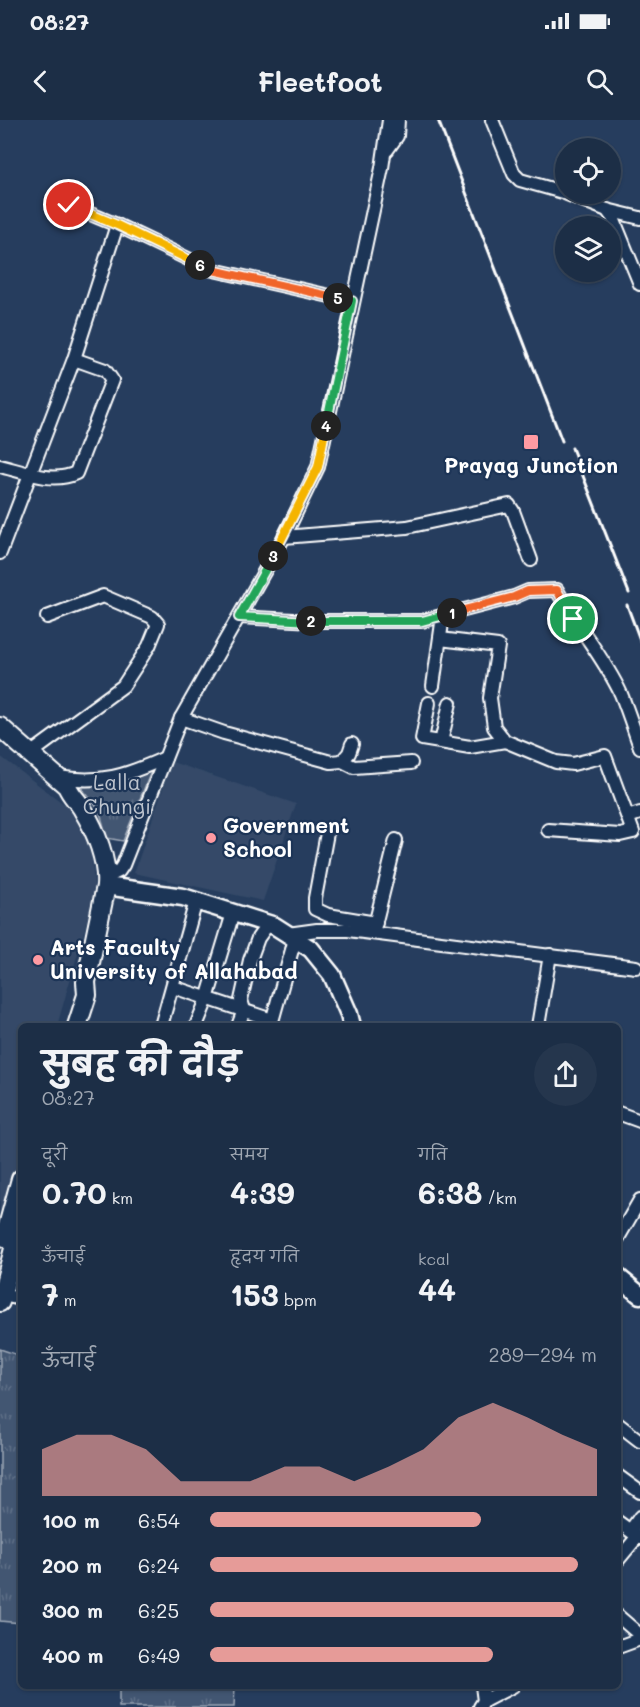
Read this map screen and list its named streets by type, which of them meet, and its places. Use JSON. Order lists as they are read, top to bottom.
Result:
{
  "parks": ["Lalla Chungi"],
  "places": {
    "transit": ["Prayag Junction"],
    "other": ["Government School", "Arts Faculty University of Allahabad"]
  },
  "page": {
    "status": "08:27",
    "header": "Fleetfoot",
    "pins": [
      "6",
      "5",
      "4",
      "3",
      "1",
      "2"
    ],
    "heading": ["सुबह की दौड़", "08:27"],
    "stats": [
      ["दूरी", "0.70 km"],
      ["समय", "4:39"],
      ["गति", "6:38 /km"],
      ["ऊँचाई", "7 m"],
      ["हृदय गति", "153 bpm"],
      ["kcal", "44"]
    ],
    "chart": ["ऊँचाई", "289–294 m"],
    "list": [
      {
        "name": "100 m",
        "note": "6:54"
      },
      {
        "name": "200 m",
        "note": "6:24"
      },
      {
        "name": "300 m",
        "note": "6:25"
      },
      {
        "name": "400 m",
        "note": "6:49"
      }
    ]
  }
}
